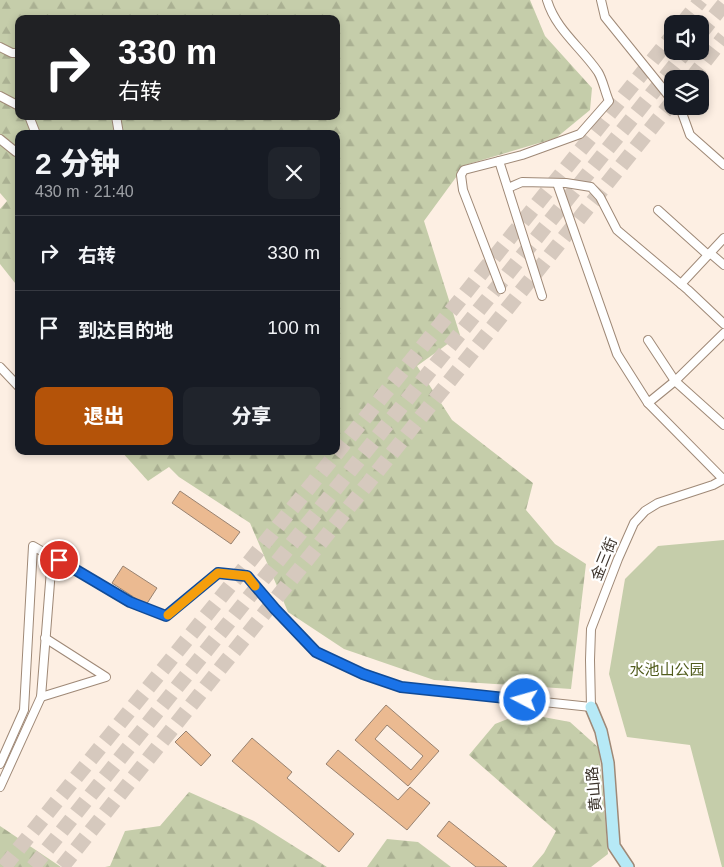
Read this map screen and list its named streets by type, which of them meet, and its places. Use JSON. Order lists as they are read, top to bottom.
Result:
{
  "streets": {
    "street": ["金三街", "黄山路"]
  },
  "crossings": [
    ["金三街", "黄山路"]
  ],
  "parks": ["水池山公园"],
  "page": {
    "turn": ["330 m", "右转"],
    "heading": ["2 分钟", "430 m · 21:40"],
    "list": [
      {
        "name": "右转",
        "value": "330 m"
      },
      {
        "name": "到达目的地",
        "value": "100 m"
      }
    ],
    "buttons": ["退出", "分享"]
  }
}
